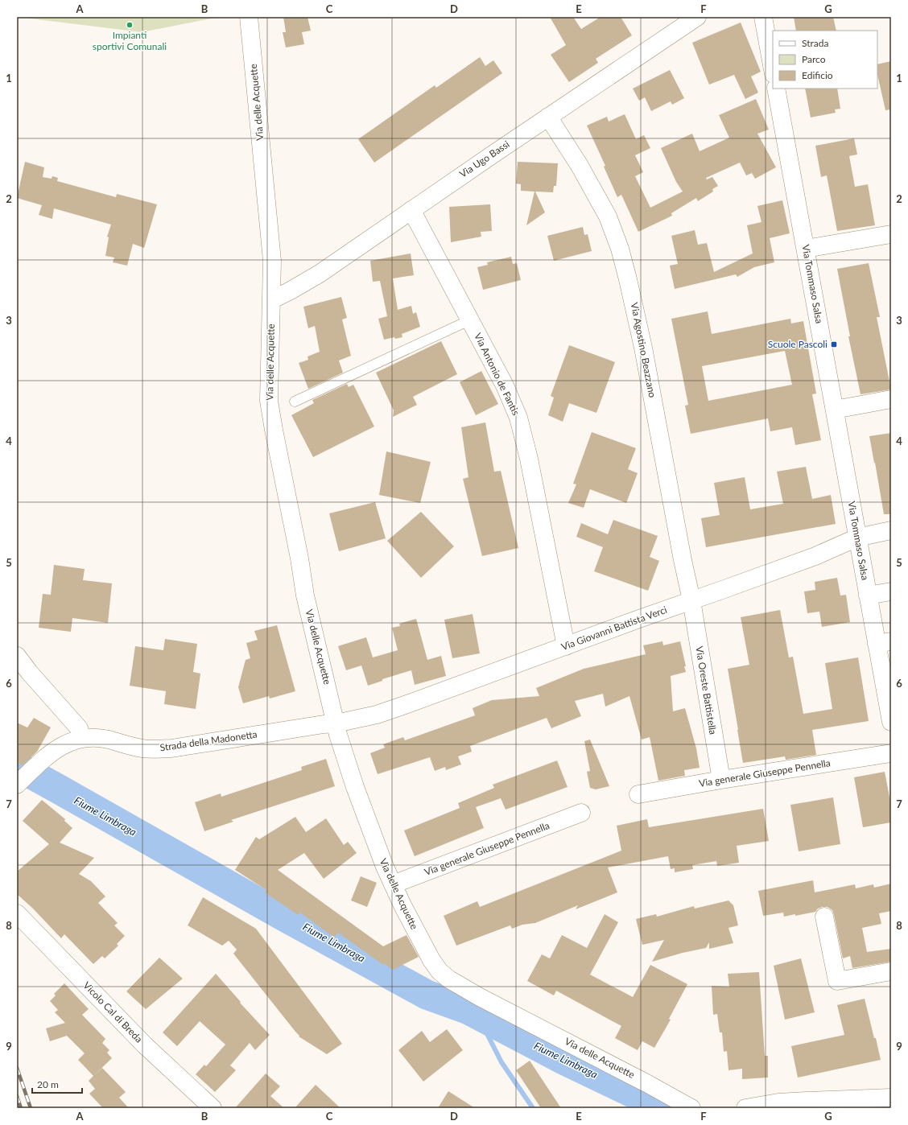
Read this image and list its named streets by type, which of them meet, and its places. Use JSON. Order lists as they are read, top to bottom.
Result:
{
  "streets": {
    "street": [
      "Via delle Acquette",
      "Via Ugo Bassi",
      "Via Tommaso Salsa",
      "Via Agostino Beazzano",
      "Via Antonio de Fantis",
      "Via Giovanni Battista Verci",
      "Via Oreste Battistella",
      "Strada della Madonetta",
      "Via generale Giuseppe Pennella",
      "Vicolo Cal di Breda"
    ]
  },
  "crossings": [
    ["Via delle Acquette", "Via Ugo Bassi"],
    ["Via delle Acquette", "Via Giovanni Battista Verci"],
    ["Via delle Acquette", "Strada della Madonetta"],
    ["Via delle Acquette", "Via generale Giuseppe Pennella"],
    ["Via Ugo Bassi", "Via Agostino Beazzano"],
    ["Via Ugo Bassi", "Via Antonio de Fantis"],
    ["Via Tommaso Salsa", "Via Giovanni Battista Verci"],
    ["Via Agostino Beazzano", "Via Giovanni Battista Verci"],
    ["Via Agostino Beazzano", "Via Oreste Battistella"],
    ["Via Antonio de Fantis", "Via Giovanni Battista Verci"],
    ["Via Giovanni Battista Verci", "Via Oreste Battistella"],
    ["Via Giovanni Battista Verci", "Strada della Madonetta"],
    ["Via Oreste Battistella", "Via generale Giuseppe Pennella"]
  ],
  "water": ["Fiume Limbraga"],
  "places": {
    "other": ["Impianti sportivi Comunali"],
    "transit": ["Scuole Pascoli"]
  },
  "legend": ["Strada", "Parco", "Edificio"],
  "scale_bar": "20 m",
  "grid": {
    "columns": [
      "A",
      "B",
      "C",
      "D",
      "E",
      "F",
      "G"
    ],
    "rows": [
      "1",
      "2",
      "3",
      "4",
      "5",
      "6",
      "7",
      "8",
      "9"
    ]
  }
}
